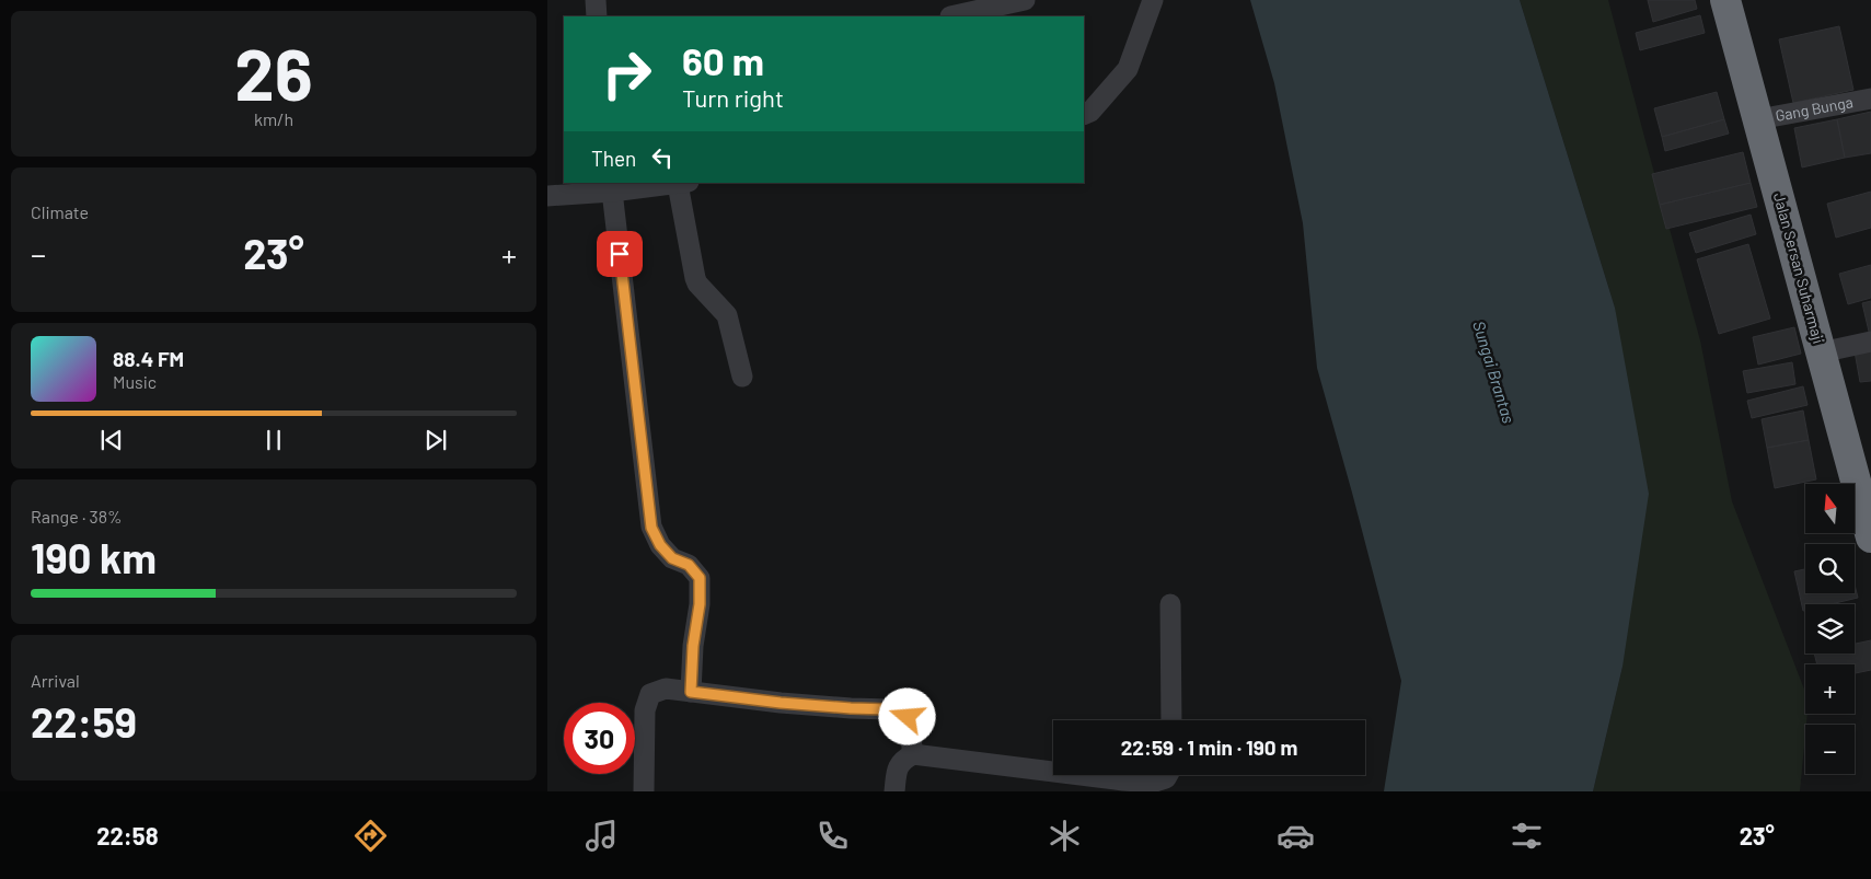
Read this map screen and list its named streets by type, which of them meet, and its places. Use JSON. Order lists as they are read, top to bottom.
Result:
{
  "streets": {
    "highway": ["Jalan Sersan Suharmaji"],
    "street": ["Gang Bunga"]
  },
  "crossings": [
    ["Gang Bunga", "Jalan Sersan Suharmaji"]
  ],
  "water": ["Sungai Brantas"],
  "north": "top",
  "page": {
    "tile": [
      ["26", "km/h"],
      "Climate",
      ["Range · 38%", "190 km"],
      ["Arrival", "22:59"]
    ],
    "turn": ["60 m", "Turn right"],
    "then": "Then",
    "heat": ["−", "23°", "+"],
    "song": ["88.4 FM", "Music"],
    "map_buttons": ["+", "−"],
    "limit": "30",
    "trip": "22:59 · 1 min · 190 m",
    "tabs": ["22:58", "23°"]
  }
}
